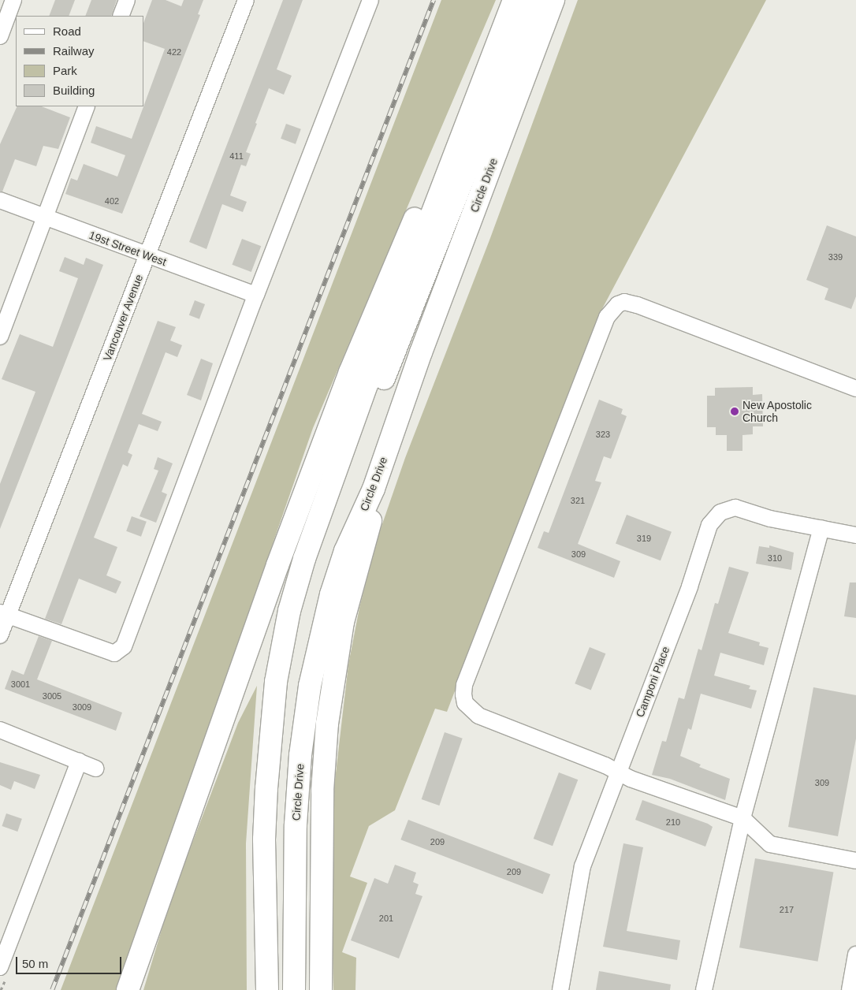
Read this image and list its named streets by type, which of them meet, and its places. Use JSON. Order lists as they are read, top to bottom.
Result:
{
  "streets": {
    "highway": ["Circle Drive"],
    "street": ["19st Street West", "Vancouver Avenue", "Camponi Place"]
  },
  "crossings": [
    ["19st Street West", "Vancouver Avenue"]
  ],
  "places": ["New Apostolic Church"],
  "house_numbers": [
    "422",
    "411",
    "402",
    "339",
    "323",
    "321",
    "319",
    "309",
    "310",
    "3001",
    "3005",
    "3009",
    "309",
    "210",
    "209",
    "209",
    "217",
    "201"
  ],
  "legend": [
    "Road",
    "Railway",
    "Park",
    "Building"
  ],
  "scale_bar": "50 m"
}
